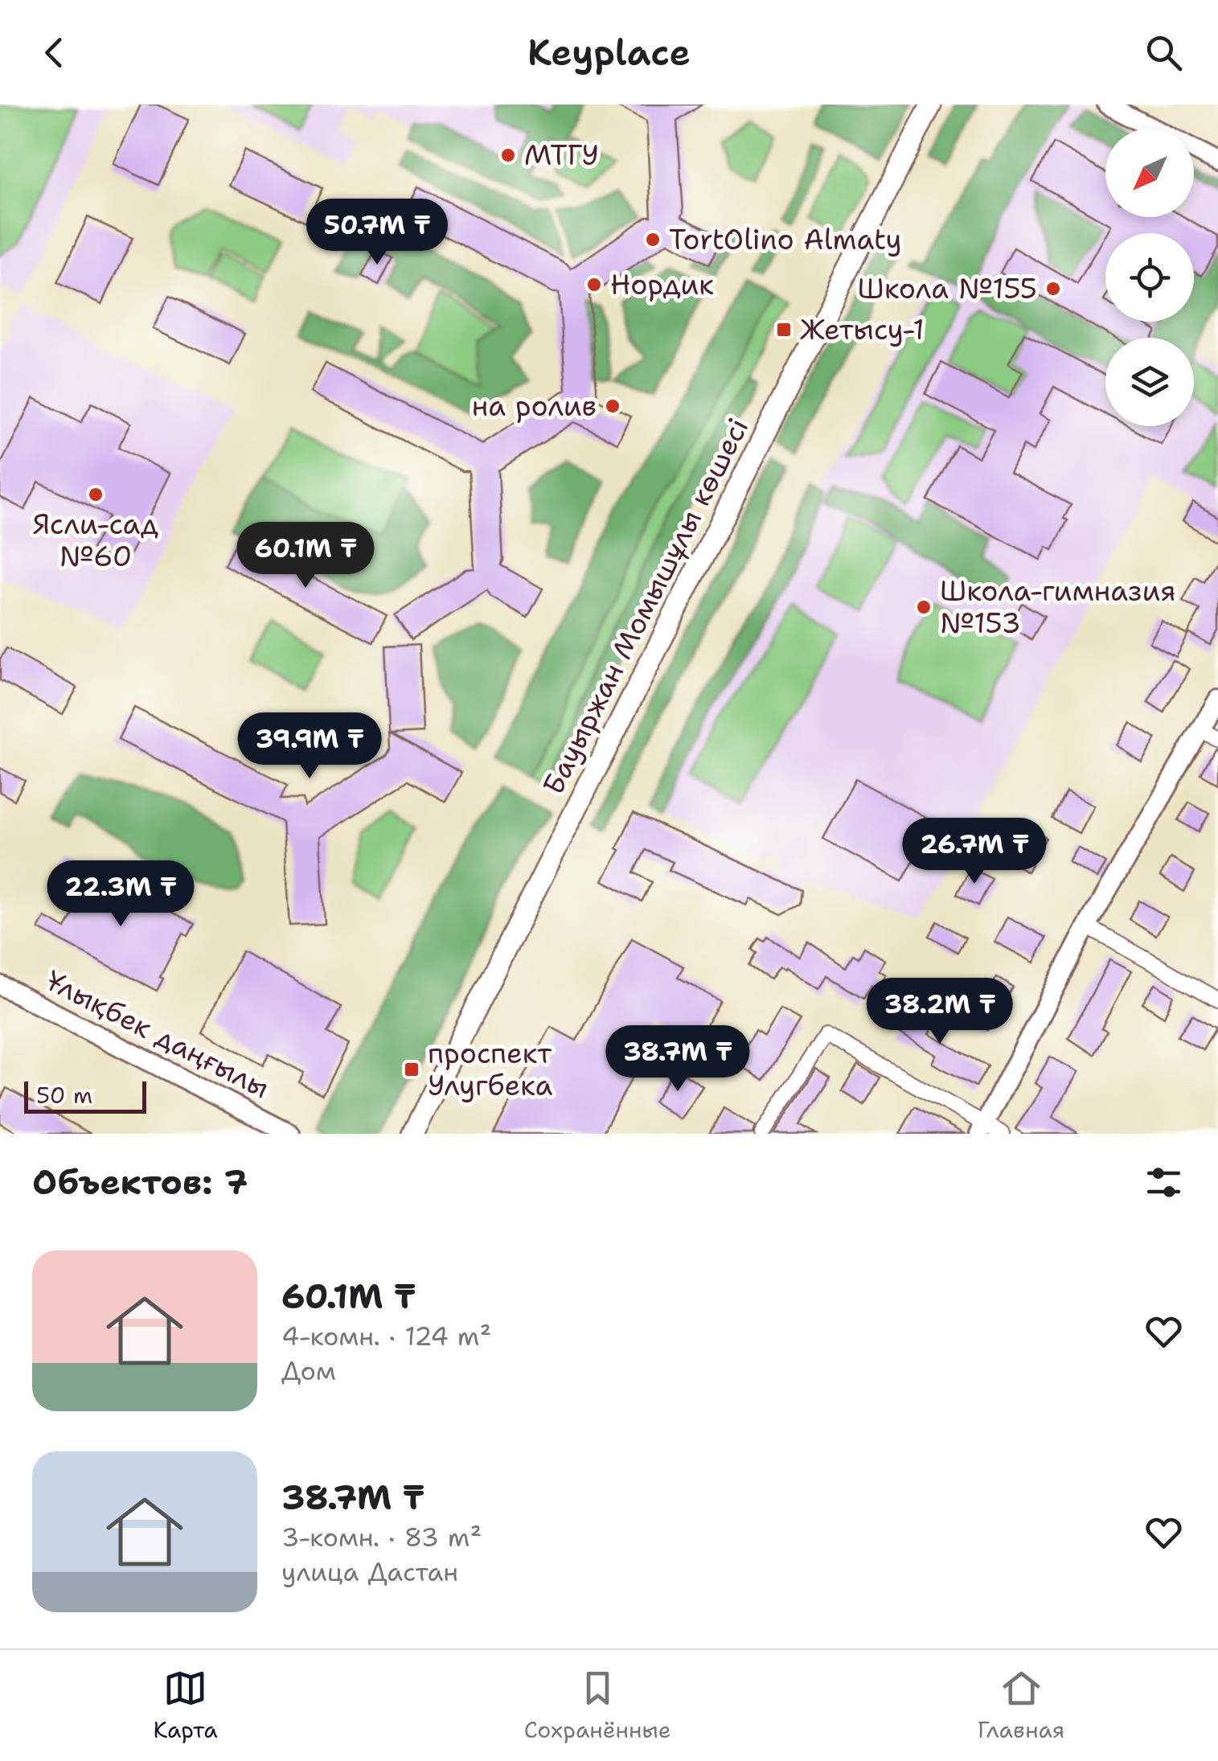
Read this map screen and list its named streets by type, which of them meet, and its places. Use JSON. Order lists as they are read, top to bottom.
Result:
{
  "streets": {
    "main road": ["Бауыржан Момышұлы көшесі"],
    "street": ["Ұлықбек даңғылы"]
  },
  "places": {
    "other": [
      "МТГУ",
      "TortOlino Almaty",
      "Нордик",
      "Школа №155",
      "на ролив",
      "Ясли-сад №60",
      "Школа-гимназия №153"
    ],
    "transit": ["Жетысу-1", "проспект Улугбека"]
  },
  "scale_bar": "50 m",
  "north": "bottom left",
  "page": {
    "header": "Keyplace",
    "price": [
      "50.7M ₸",
      "60.1M ₸",
      "39.9M ₸",
      "26.7M ₸",
      "22.3M ₸",
      "38.2M ₸",
      "38.7M ₸"
    ],
    "scale": "50 m",
    "heading": "Объектов: 7",
    "list": [
      {
        "name": "60.1M ₸",
        "note": "4-комн. · 124 m² · Дом"
      },
      {
        "name": "38.7M ₸",
        "note": "3-комн. · 83 m² · улица Дастан"
      }
    ],
    "tabs": ["Карта", "Сохранённые", "Главная"]
  }
}
